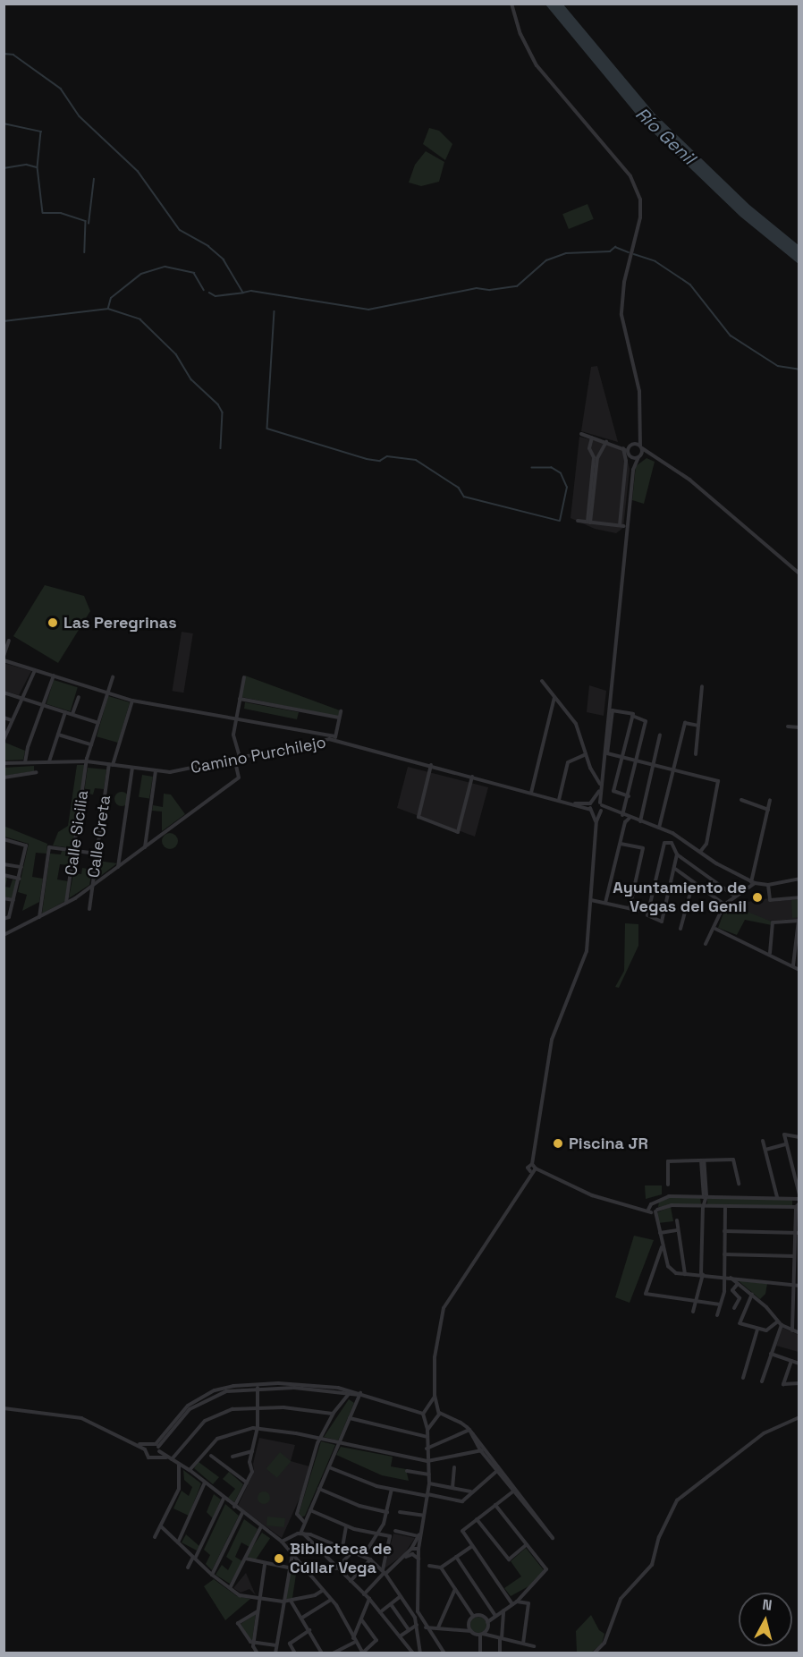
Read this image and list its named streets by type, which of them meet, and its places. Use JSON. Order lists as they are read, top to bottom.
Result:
{
  "streets": {
    "street": ["Camino Purchilejo", "Calle Sicilia", "Calle Creta"]
  },
  "crossings": [
    ["Camino Purchilejo", "Calle Sicilia"],
    ["Camino Purchilejo", "Calle Creta"]
  ],
  "water": ["Río Genil"],
  "places": [
    "Las Peregrinas",
    "Ayuntamiento de Vegas del Genil",
    "Piscina JR",
    "Biblioteca de Cúllar Vega"
  ],
  "north": "top"
}
